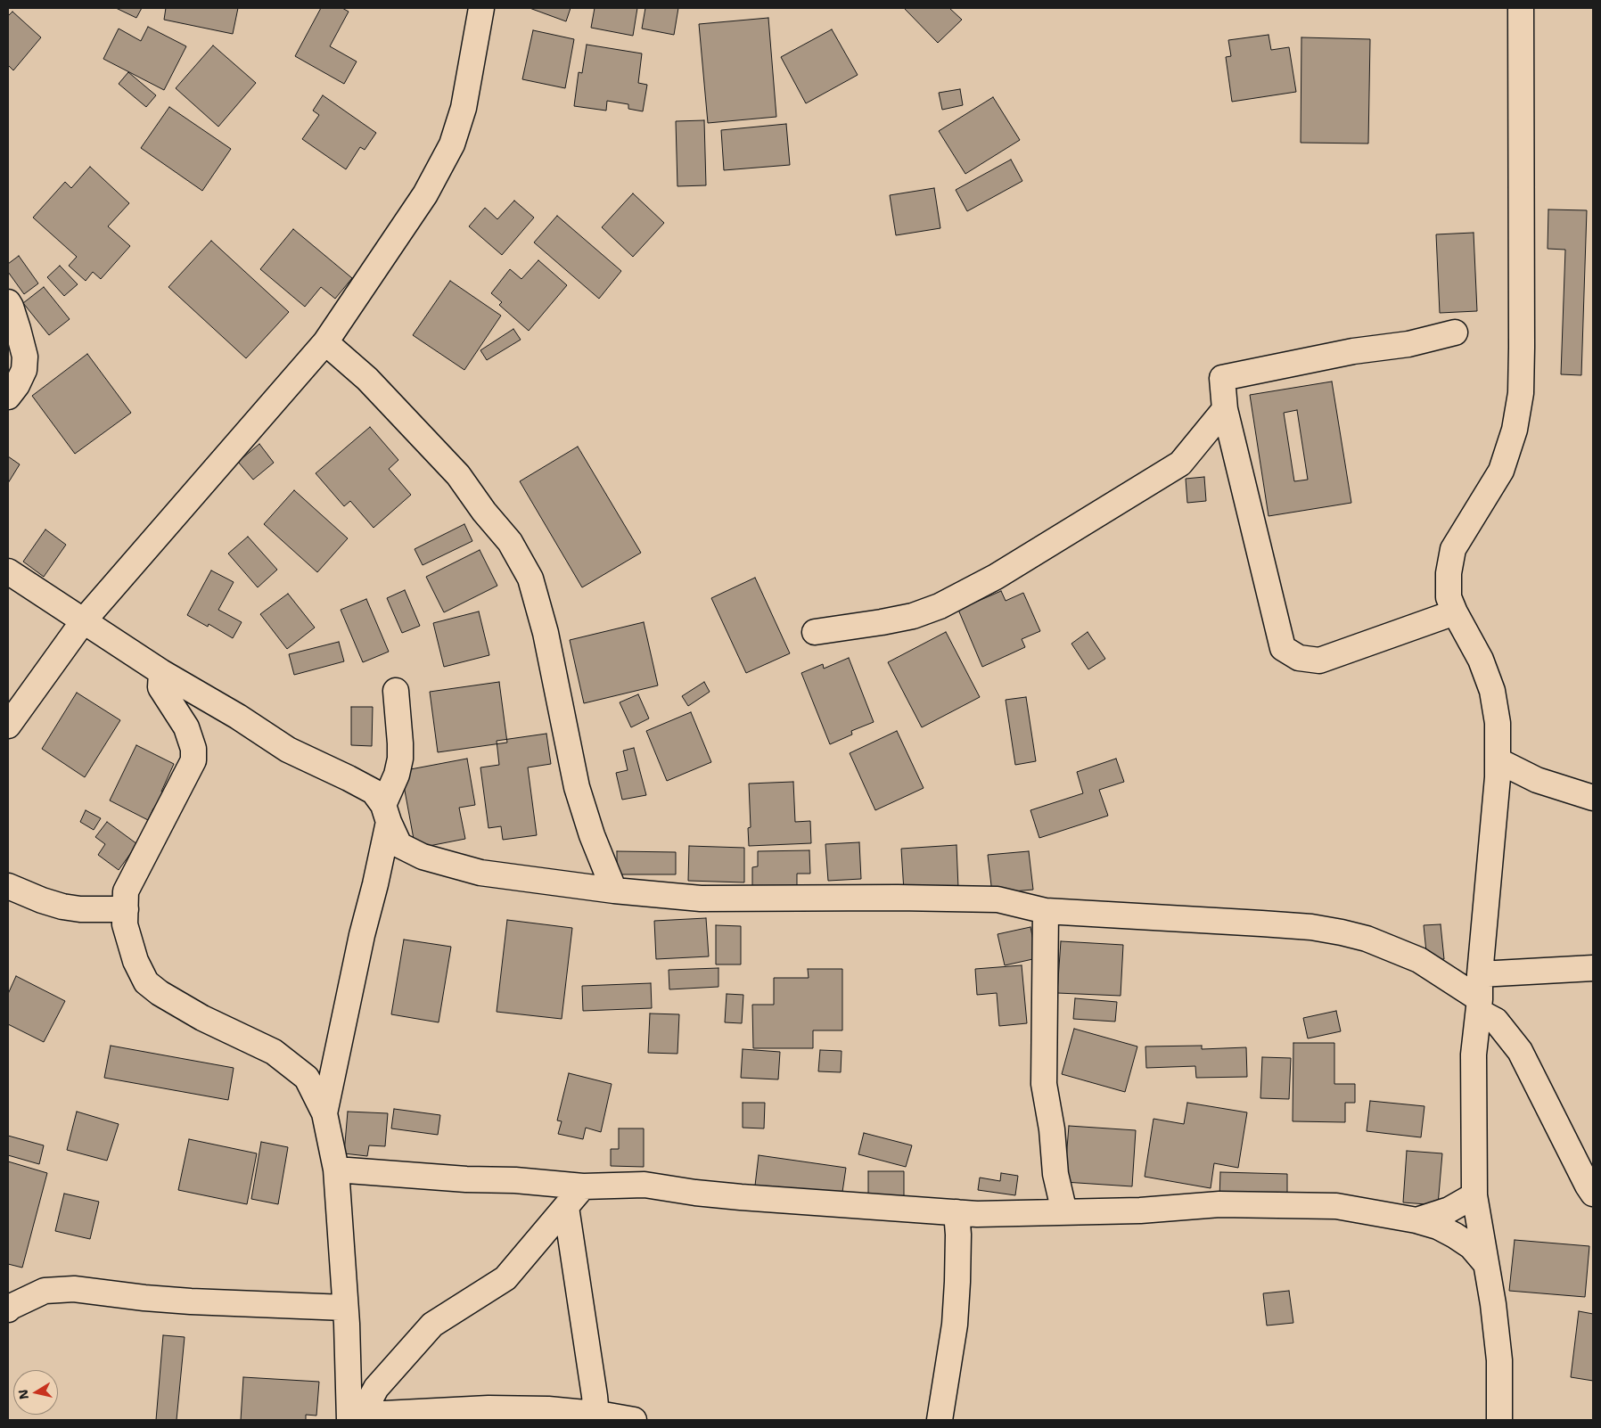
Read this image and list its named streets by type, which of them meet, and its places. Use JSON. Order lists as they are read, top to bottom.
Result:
{
  "north": "left"
}
